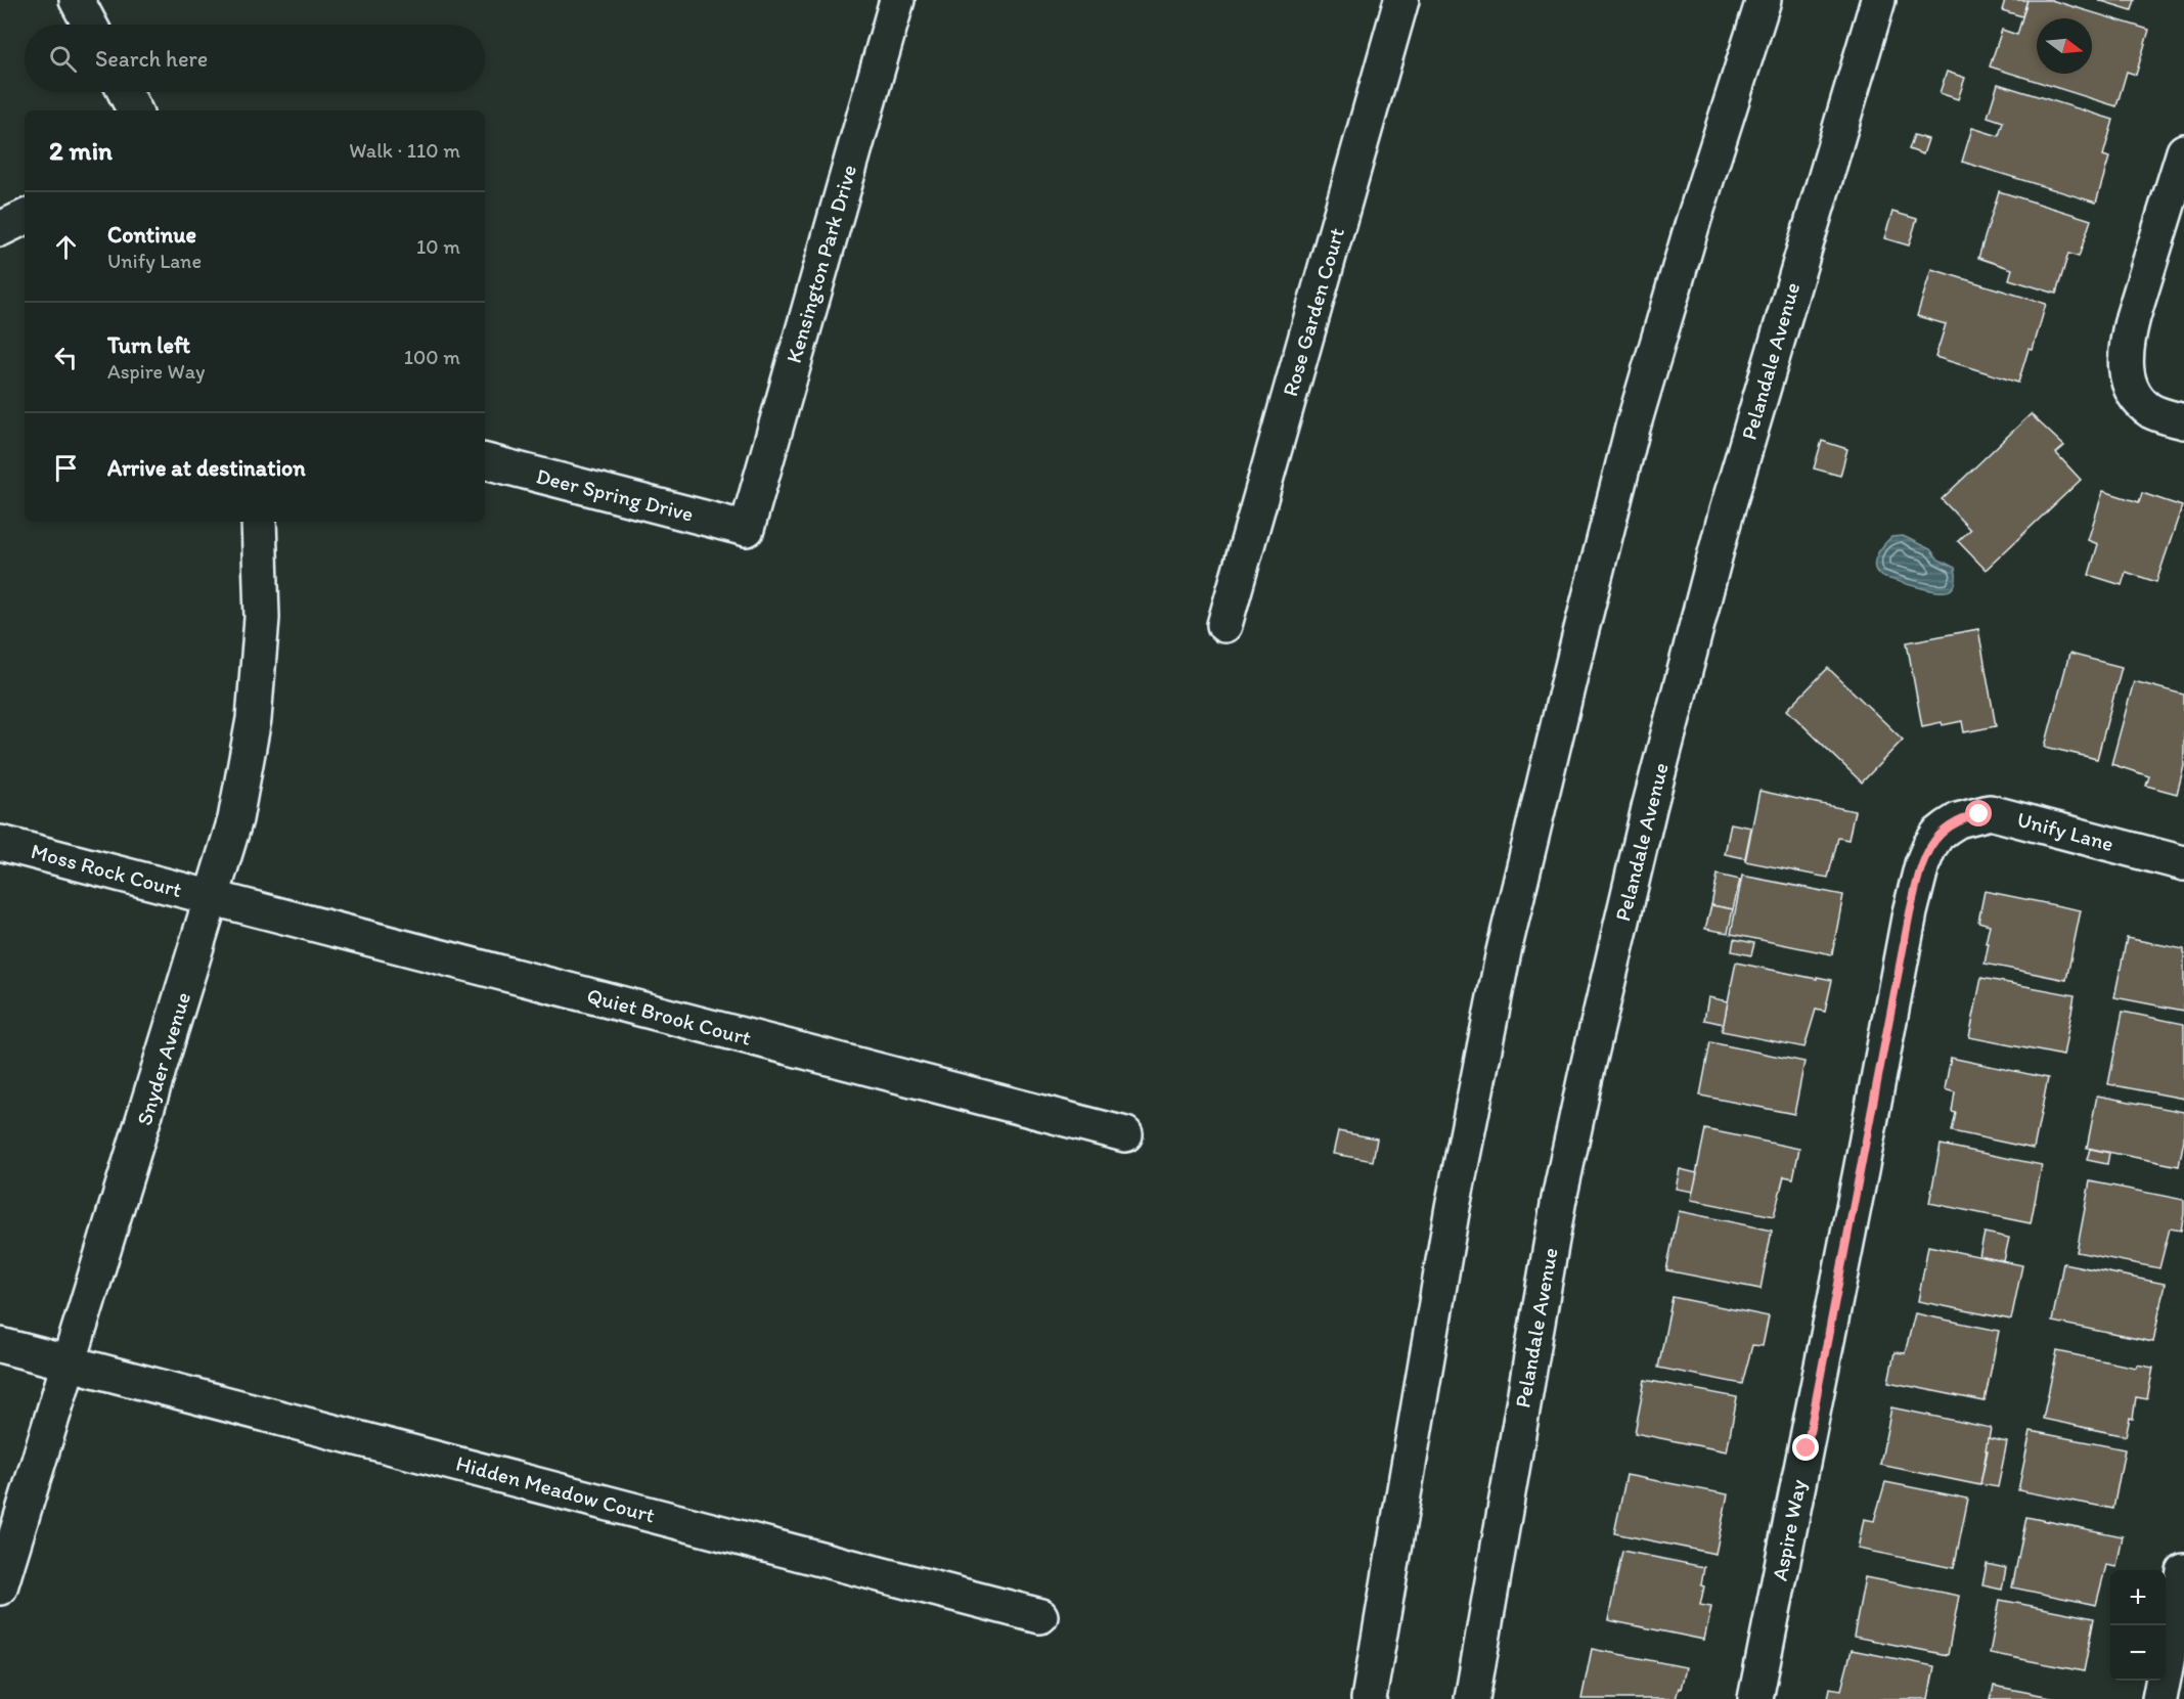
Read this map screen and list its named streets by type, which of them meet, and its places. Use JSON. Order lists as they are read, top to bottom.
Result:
{
  "streets": {
    "street": [
      "Kensington Park Drive",
      "Rose Garden Court",
      "Pelandale Avenue",
      "Deer Spring Drive",
      "Unify Lane",
      "Moss Rock Court",
      "Quiet Brook Court",
      "Snyder Avenue",
      "Hidden Meadow Court",
      "Aspire Way"
    ]
  },
  "crossings": [
    ["Kensington Park Drive", "Deer Spring Drive"],
    ["Unify Lane", "Aspire Way"],
    ["Moss Rock Court", "Quiet Brook Court"],
    ["Moss Rock Court", "Snyder Avenue"],
    ["Quiet Brook Court", "Snyder Avenue"],
    ["Snyder Avenue", "Hidden Meadow Court"]
  ],
  "north": "right",
  "page": {
    "search": "Search here",
    "heading": ["2 min", "Walk · 110 m"],
    "list": [
      ["Continue", "Unify Lane", "10 m"],
      ["Turn left", "Aspire Way", "100 m"],
      "Arrive at destination"
    ],
    "map_buttons": ["+", "−"]
  }
}
